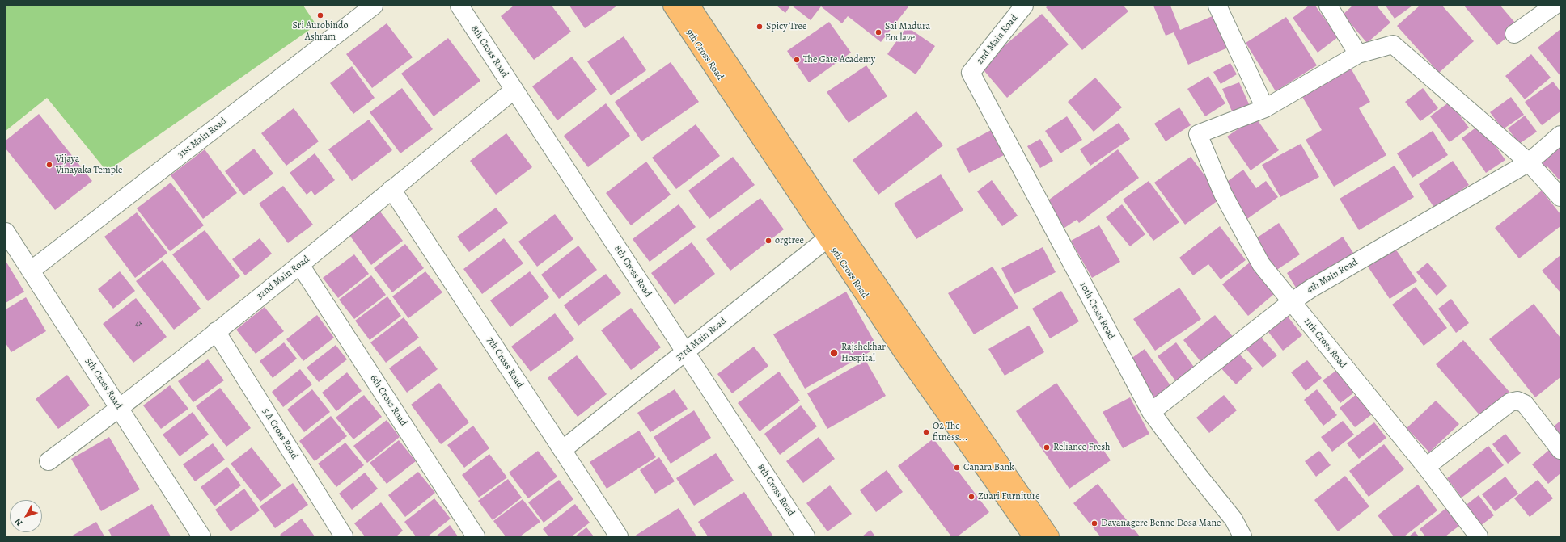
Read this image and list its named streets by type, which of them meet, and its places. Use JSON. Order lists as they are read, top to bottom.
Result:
{
  "streets": {
    "main road": ["9th Cross Road"],
    "street": [
      "2nd Main Road",
      "8th Cross Road",
      "31st Main Road",
      "4th Main Road",
      "32nd Main Road",
      "10th Cross Road",
      "33rd Main Road",
      "11th Cross Road",
      "7th Cross Road",
      "5th Cross Road",
      "6th Cross Road",
      "5 A Cross Road"
    ]
  },
  "crossings": [
    ["2nd Main Road", "10th Cross Road"],
    ["8th Cross Road", "32nd Main Road"],
    ["8th Cross Road", "33rd Main Road"],
    ["9th Cross Road", "33rd Main Road"],
    ["31st Main Road", "5th Cross Road"],
    ["4th Main Road", "10th Cross Road"],
    ["4th Main Road", "11th Cross Road"],
    ["32nd Main Road", "7th Cross Road"],
    ["32nd Main Road", "5th Cross Road"],
    ["32nd Main Road", "6th Cross Road"],
    ["32nd Main Road", "5 A Cross Road"],
    ["33rd Main Road", "7th Cross Road"]
  ],
  "places": [
    "Sri Aurobindo Ashram",
    "Spicy Tree",
    "Sai Madura Enclave",
    "The Gate Academy",
    "Vijaya Vinayaka Temple",
    "orgtree",
    "Rajshekhar Hospital",
    "O2 The fitness...",
    "Reliance Fresh",
    "Canara Bank",
    "Zuari Furniture",
    "Davanagere Benne Dosa Mane"
  ],
  "house_numbers": ["48"],
  "north": "bottom left"
}
